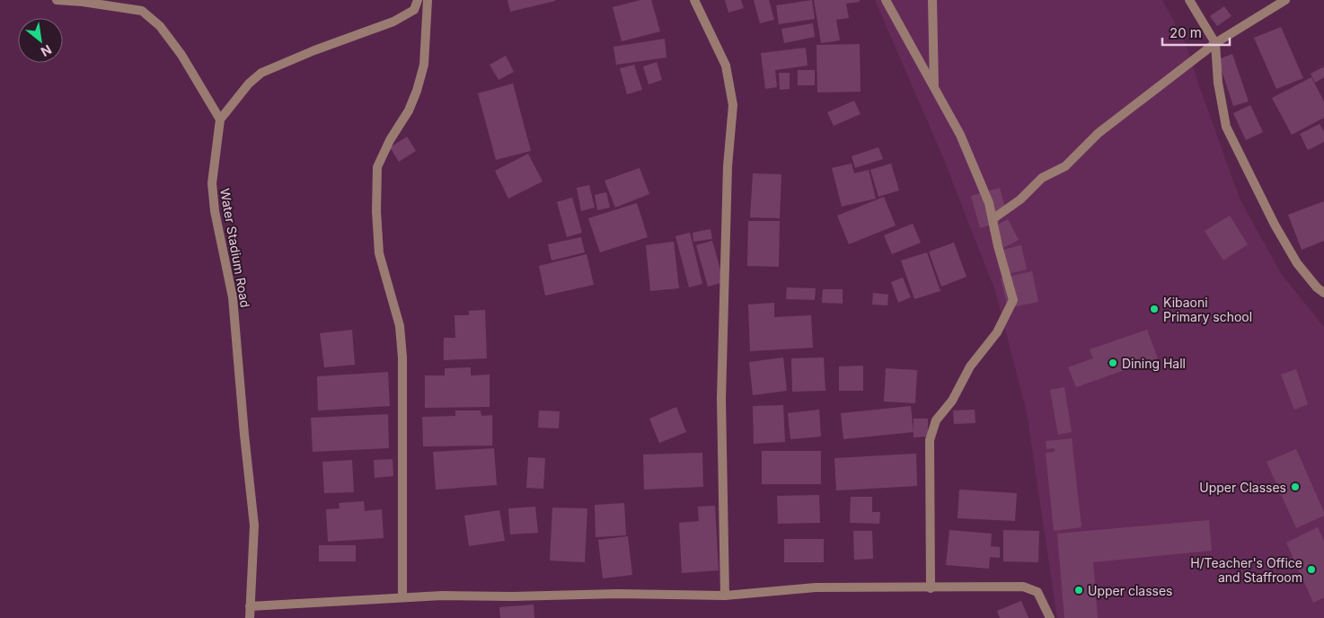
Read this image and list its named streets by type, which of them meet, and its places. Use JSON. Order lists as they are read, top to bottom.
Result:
{
  "streets": {
    "street": ["Water Stadium Road"]
  },
  "places": [
    "Kibaoni Primary school",
    "Dining Hall",
    "Upper Classes",
    "H/Teacher's Office and Staffroom",
    "Upper classes"
  ],
  "scale_bar": "20 m",
  "north": "bottom right"
}
